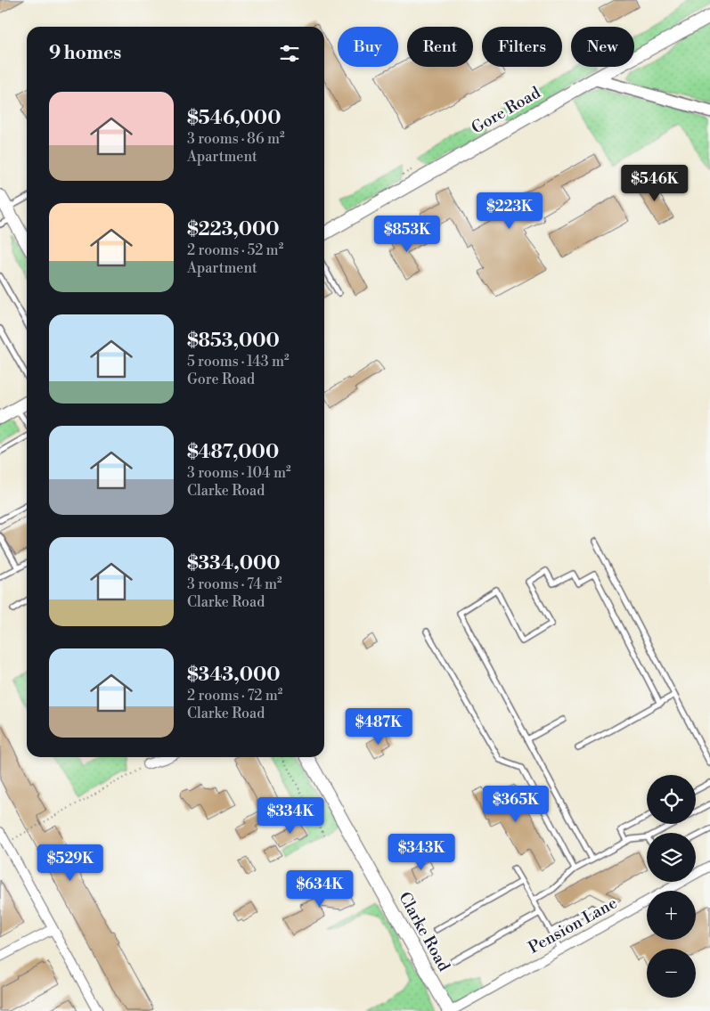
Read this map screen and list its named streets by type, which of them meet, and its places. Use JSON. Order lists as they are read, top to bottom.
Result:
{
  "streets": {
    "main road": ["Gore Road", "Clarke Road"],
    "street": ["Pension Lane"]
  },
  "crossings": [
    ["Pension Lane", "Clarke Road"]
  ],
  "page": {
    "chip": [
      "Buy",
      "Rent",
      "Filters",
      "New"
    ],
    "heading": "9 homes",
    "list": [
      {
        "name": "$546,000",
        "note": "3 rooms · 86 m² · Apartment"
      },
      {
        "name": "$223,000",
        "note": "2 rooms · 52 m² · Apartment"
      },
      {
        "name": "$853,000",
        "note": "5 rooms · 143 m² · Gore Road"
      },
      {
        "name": "$487,000",
        "note": "3 rooms · 104 m² · Clarke Road"
      },
      {
        "name": "$334,000",
        "note": "3 rooms · 74 m² · Clarke Road"
      },
      {
        "name": "$343,000",
        "note": "2 rooms · 72 m² · Clarke Road"
      }
    ],
    "price": [
      "$546K",
      "$223K",
      "$853K",
      "$487K",
      "$365K",
      "$334K",
      "$343K",
      "$529K",
      "$634K"
    ],
    "map_buttons": ["+", "−"]
  }
}
